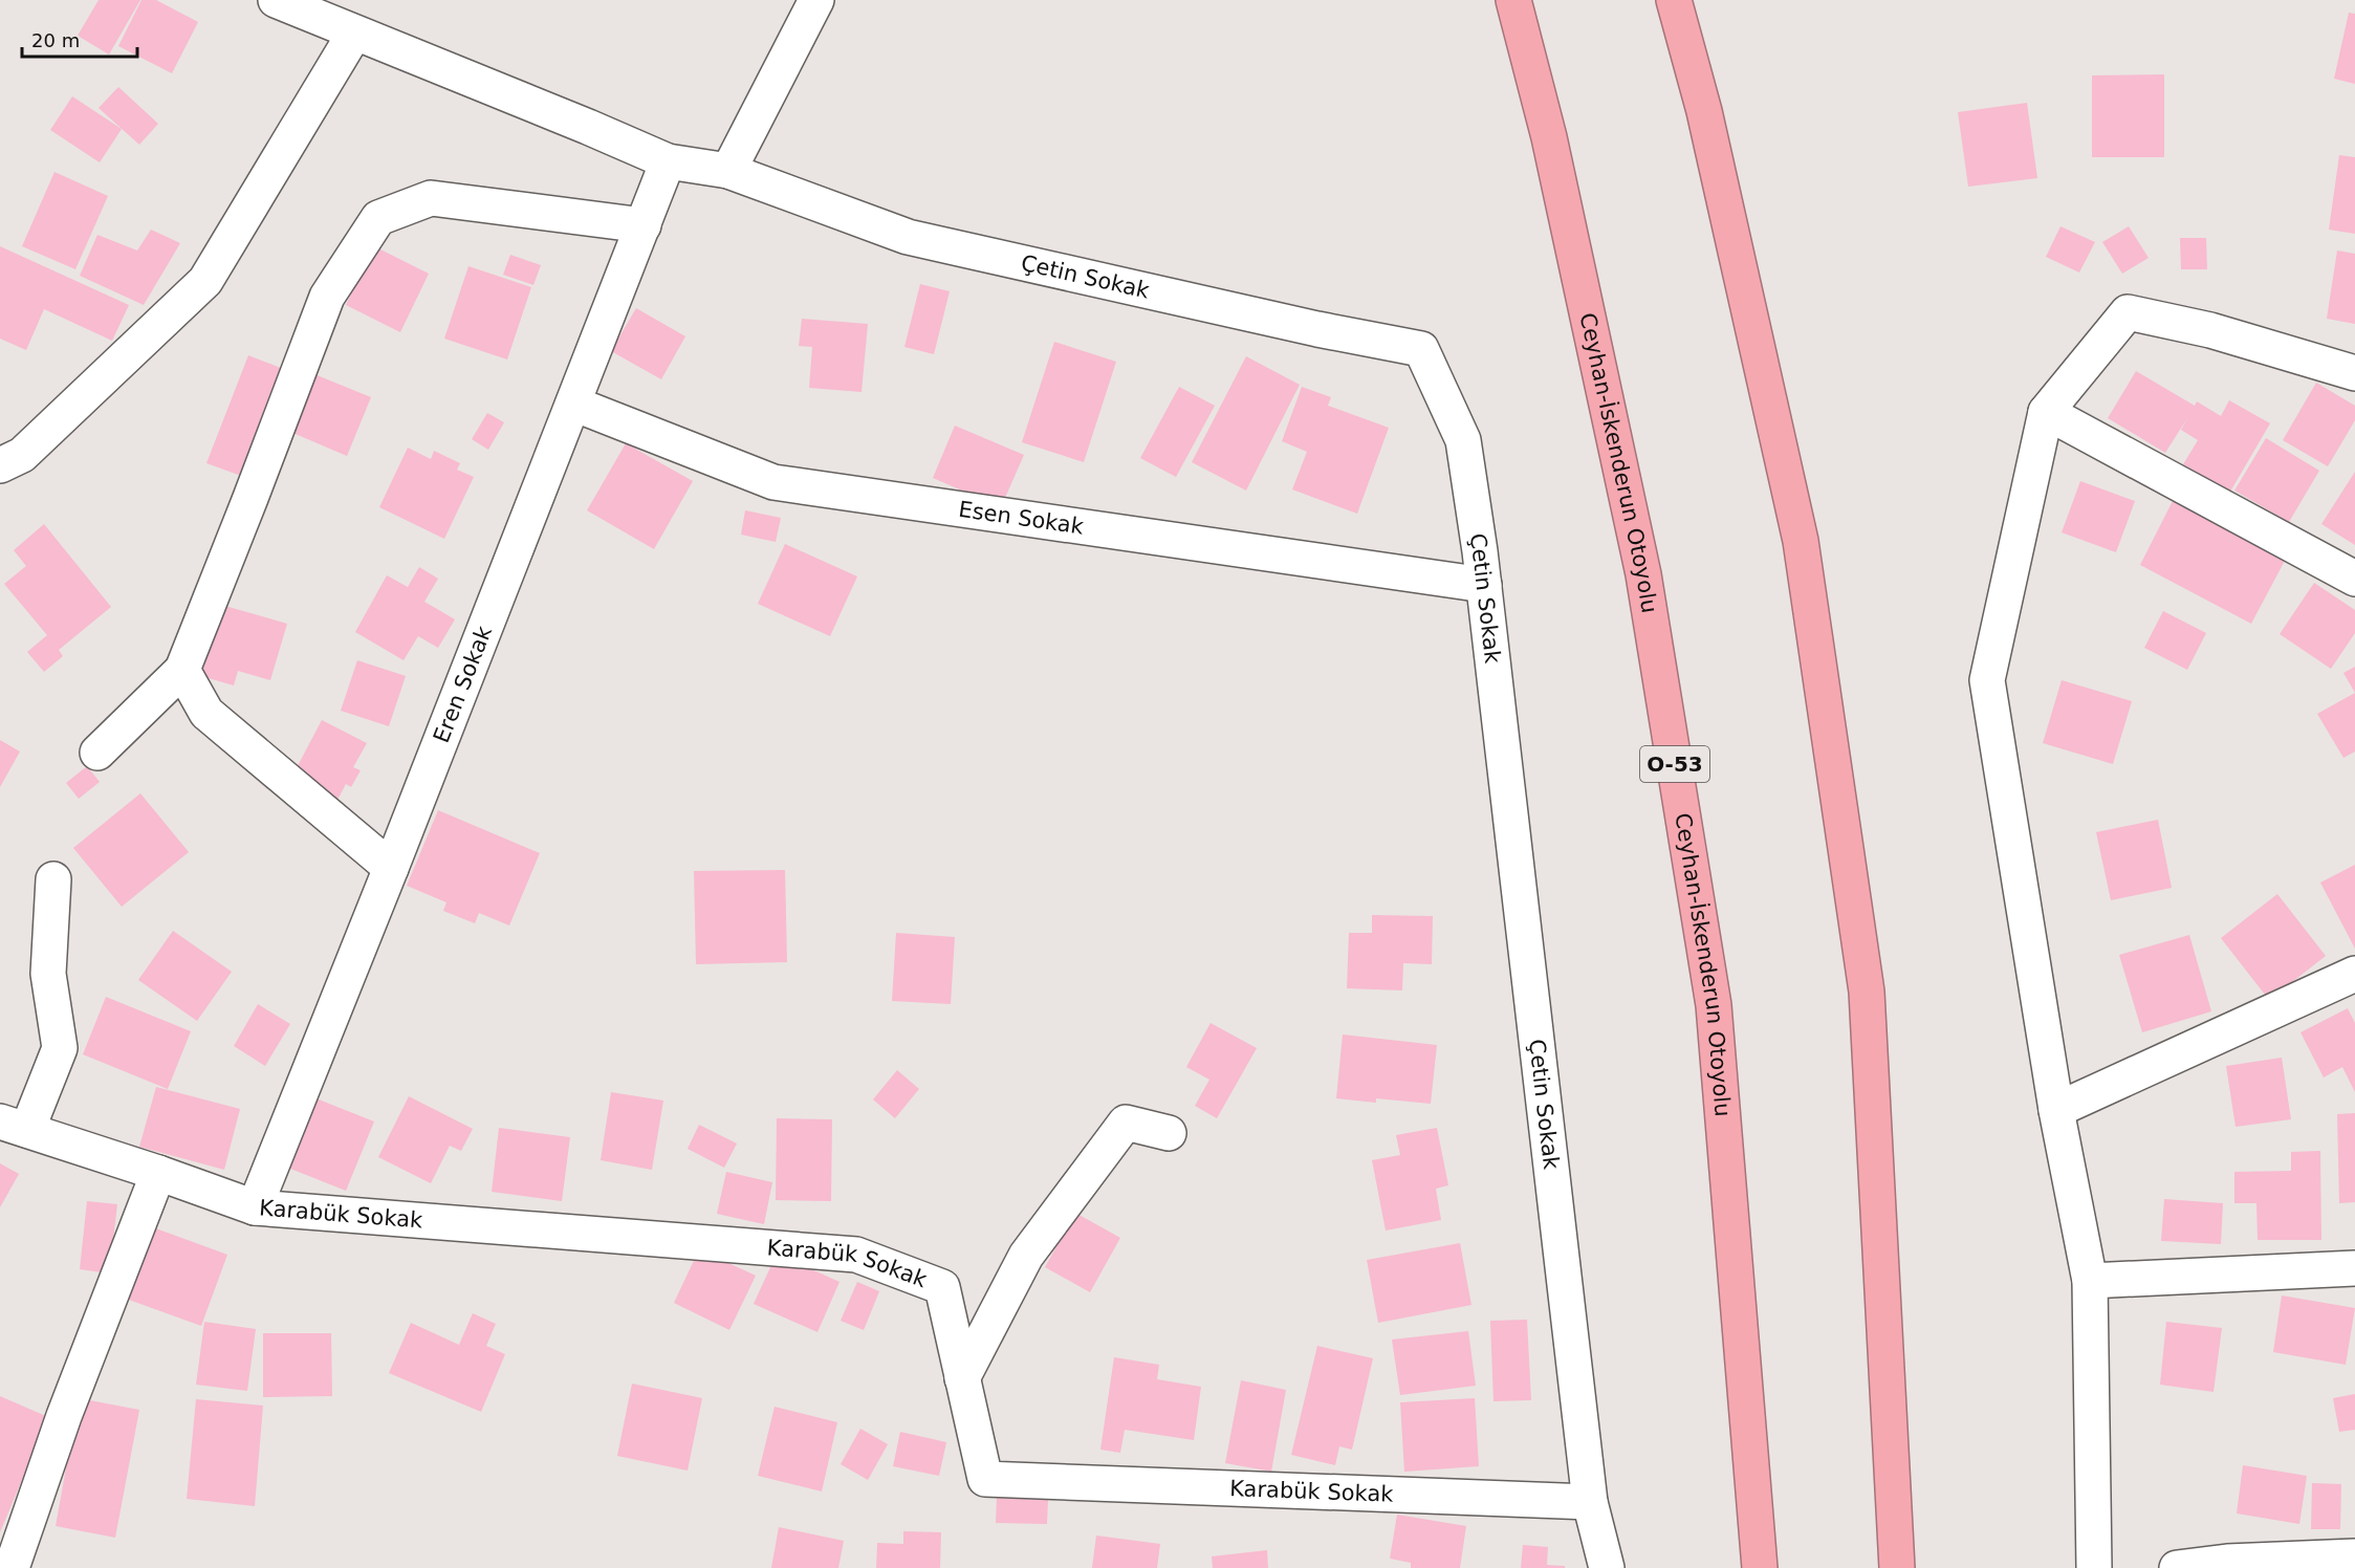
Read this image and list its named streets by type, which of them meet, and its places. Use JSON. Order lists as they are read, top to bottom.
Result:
{
  "streets": {
    "highway": ["Ceyhan-İskenderun Otoyolu", "O-53"],
    "street": [
      "Çetin Sokak",
      "Esen Sokak",
      "Eren Sokak",
      "Karabük Sokak"
    ]
  },
  "crossings": [
    ["Çetin Sokak", "Esen Sokak"],
    ["Çetin Sokak", "Karabük Sokak"],
    ["Esen Sokak", "Eren Sokak"],
    ["Eren Sokak", "Karabük Sokak"]
  ],
  "scale_bar": "20 m"
}
